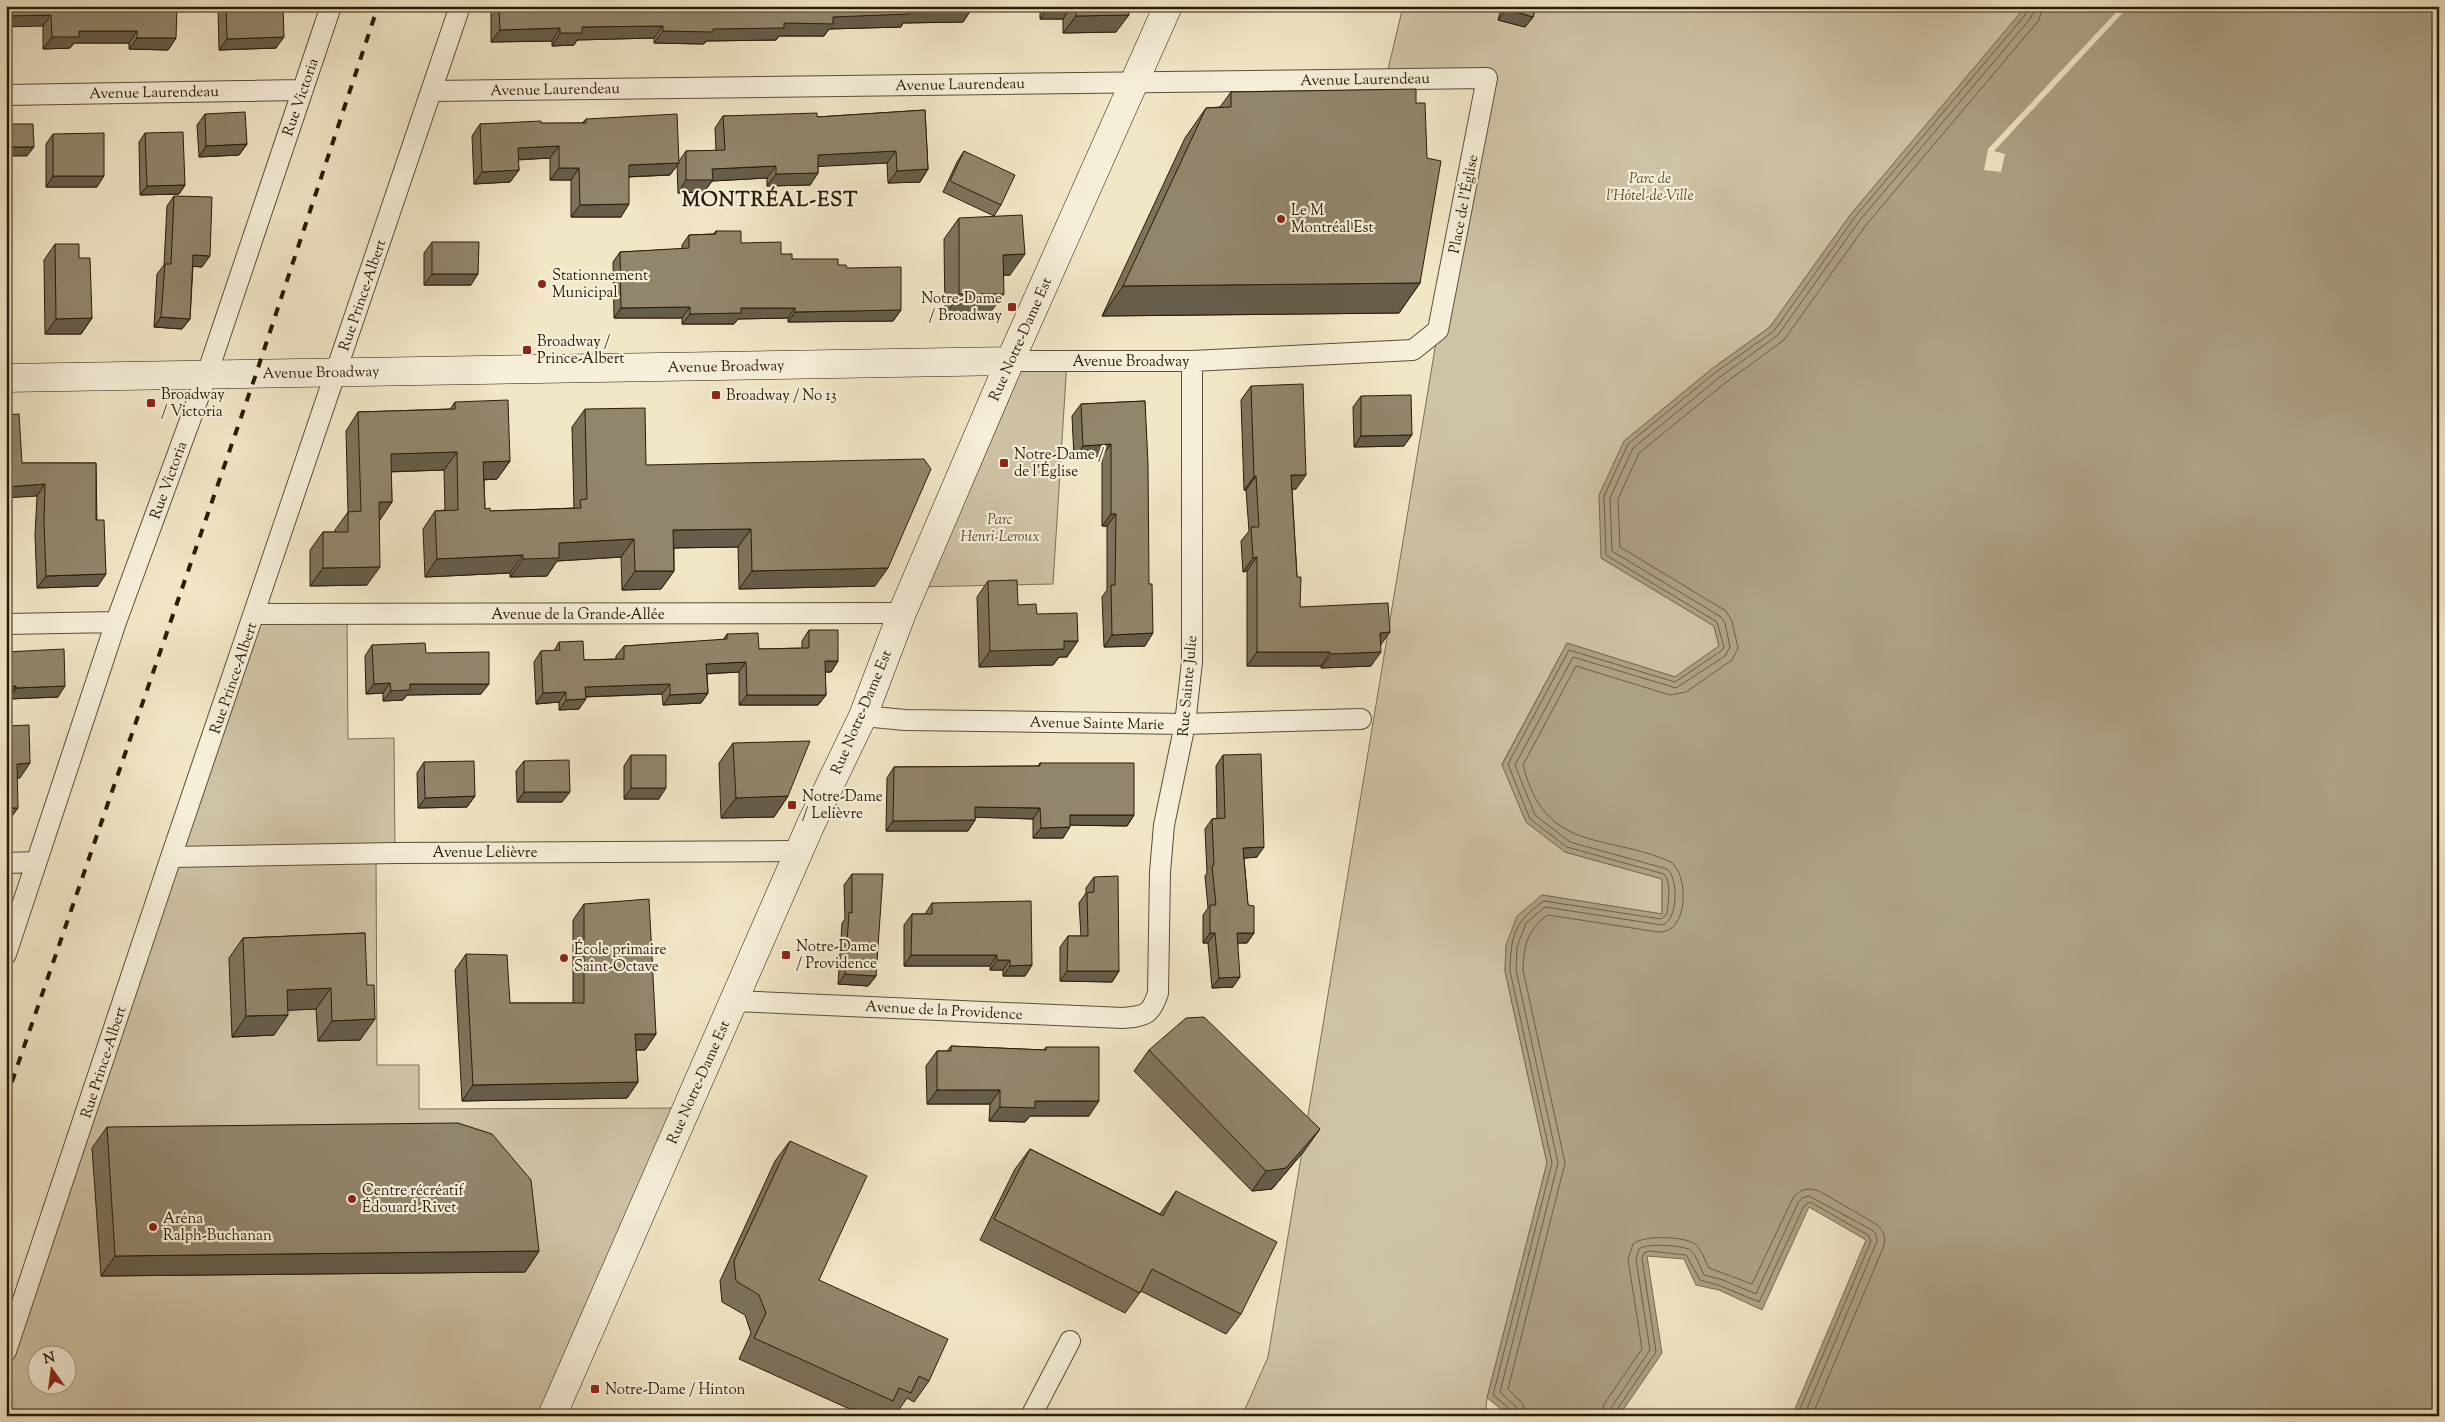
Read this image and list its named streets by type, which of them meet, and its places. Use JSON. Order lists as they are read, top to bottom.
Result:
{
  "streets": {
    "main road": ["Rue Notre-Dame Est", "Avenue Broadway"],
    "street": [
      "Avenue Laurendeau",
      "Rue Victoria",
      "Place de l'Église",
      "Rue Prince-Albert",
      "Avenue de la Grande-Allée",
      "Rue Sainte Julie",
      "Avenue Sainte Marie",
      "Avenue Lelièvre",
      "Avenue de la Providence"
    ]
  },
  "crossings": [
    ["Avenue Laurendeau", "Rue Victoria"],
    ["Avenue Laurendeau", "Place de l'Église"],
    ["Avenue Laurendeau", "Rue Prince-Albert"],
    ["Avenue Laurendeau", "Rue Notre-Dame Est"],
    ["Rue Victoria", "Avenue Broadway"],
    ["Place de l'Église", "Avenue Broadway"],
    ["Rue Prince-Albert", "Avenue Broadway"],
    ["Rue Prince-Albert", "Avenue de la Grande-Allée"],
    ["Rue Prince-Albert", "Avenue Lelièvre"],
    ["Rue Notre-Dame Est", "Avenue Broadway"],
    ["Rue Notre-Dame Est", "Avenue de la Grande-Allée"],
    ["Rue Notre-Dame Est", "Avenue Sainte Marie"],
    ["Rue Notre-Dame Est", "Avenue Lelièvre"],
    ["Rue Notre-Dame Est", "Avenue de la Providence"],
    ["Avenue Broadway", "Rue Sainte Julie"],
    ["Rue Sainte Julie", "Avenue Sainte Marie"],
    ["Rue Sainte Julie", "Avenue de la Providence"]
  ],
  "districts": ["MONTRÉAL-EST"],
  "parks": ["Parc de l'Hôtel-de-Ville", "Parc Henri-Leroux"],
  "places": {
    "other": [
      "Le M Montréal Est",
      "Stationnement Municipal",
      "École primaire Saint-Octave",
      "Centre récréatif Édouard-Rivet",
      "Aréna Ralph-Buchanan"
    ],
    "transit": [
      "Notre-Dame / Broadway",
      "Broadway / Prince-Albert",
      "Broadway / No 13",
      "Broadway / Victoria",
      "Notre-Dame / de l'Église",
      "Notre-Dame / Lelièvre",
      "Notre-Dame / Providence",
      "Notre-Dame / Hinton"
    ]
  },
  "north": "top"
}
